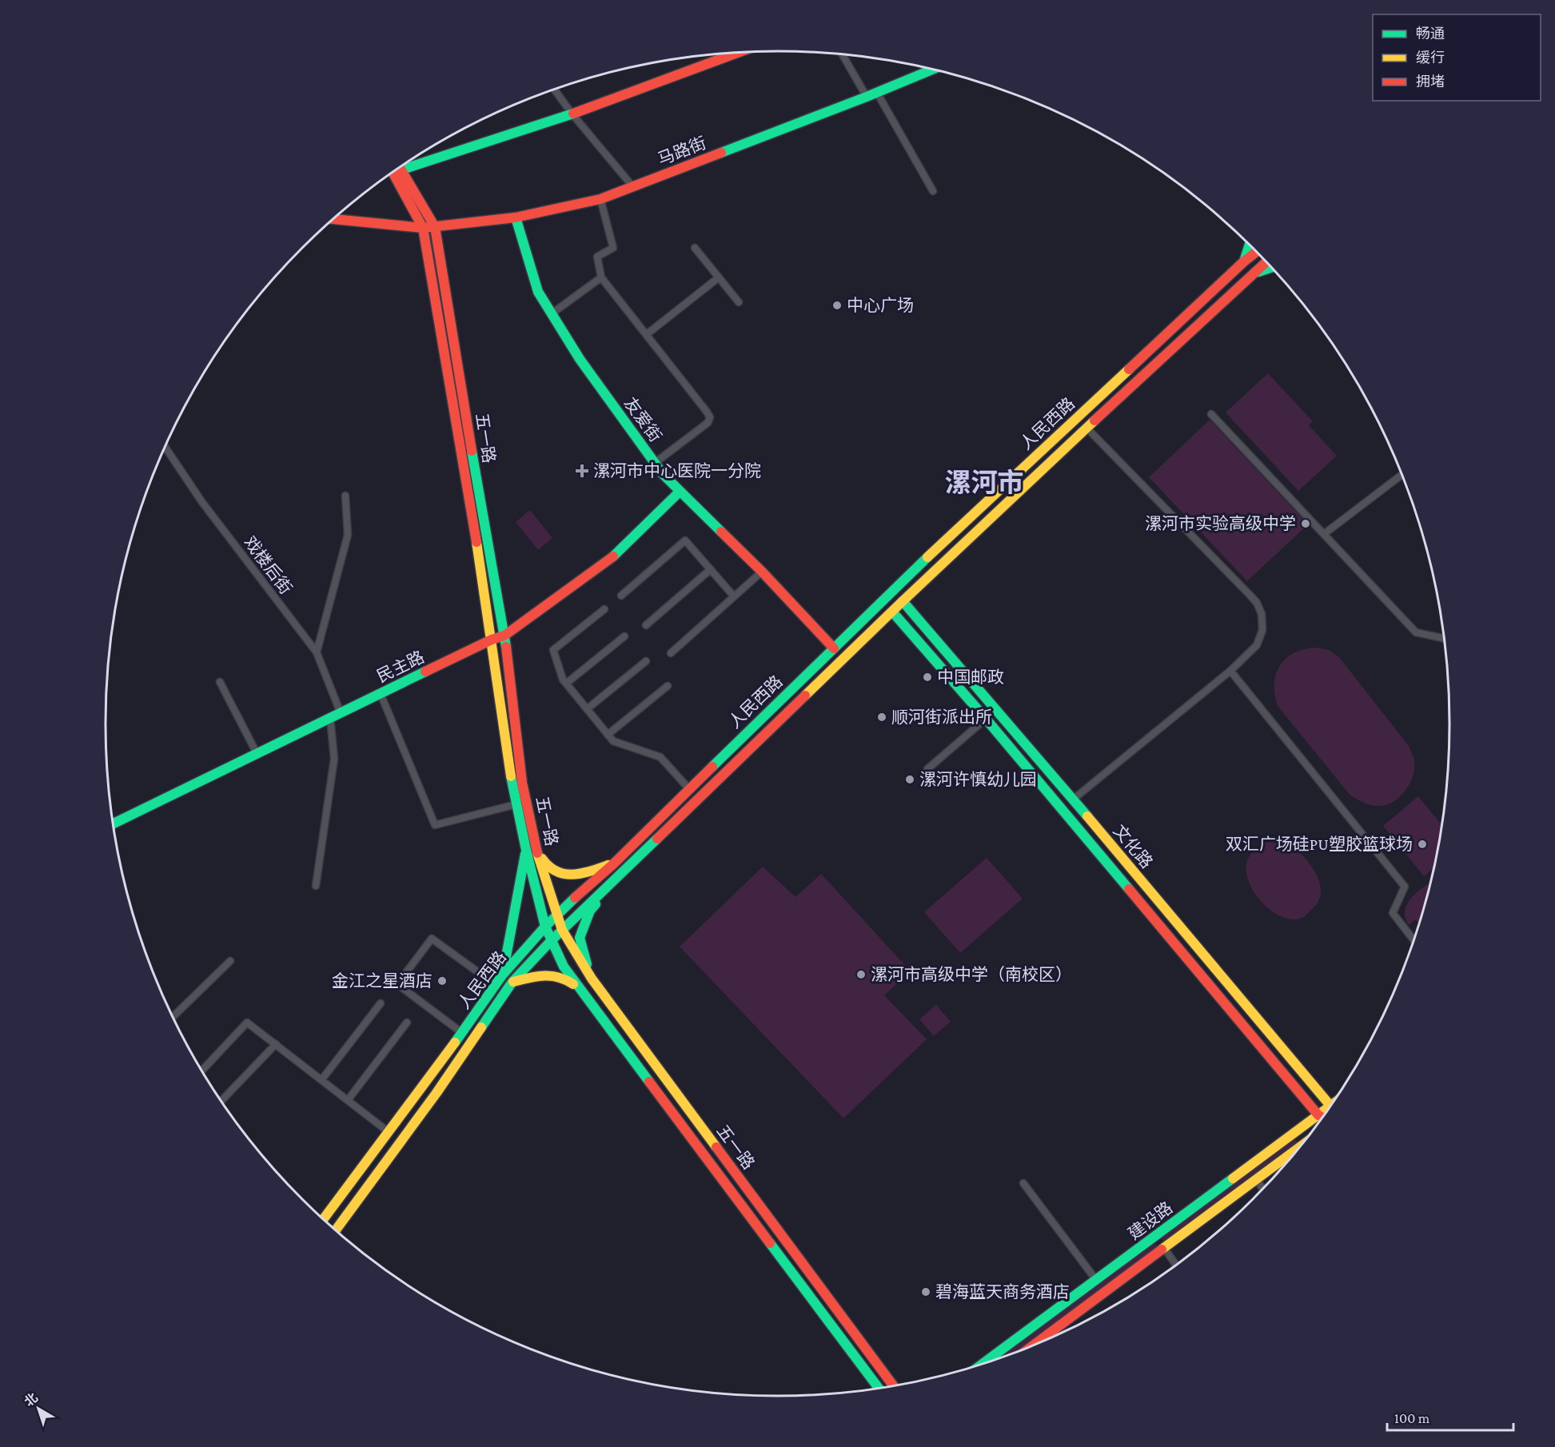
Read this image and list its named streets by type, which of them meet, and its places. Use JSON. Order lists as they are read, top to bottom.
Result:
{
  "streets": {
    "street": [
      "马路街",
      "友爱街",
      "人民西路",
      "五一路",
      "戏楼后街",
      "民主路",
      "文化路",
      "建设路"
    ]
  },
  "crossings": [
    ["马路街", "友爱街"],
    ["马路街", "五一路"],
    ["友爱街", "人民西路"],
    ["友爱街", "民主路"],
    ["人民西路", "五一路"],
    ["人民西路", "文化路"],
    ["五一路", "民主路"],
    ["戏楼后街", "民主路"],
    ["文化路", "建设路"]
  ],
  "districts": ["漯河市"],
  "places": {
    "other": [
      "中心广场",
      "漯河市实验高级中学",
      "中国邮政",
      "顺河街派出所",
      "漯河许慎幼儿园",
      "双汇广场硅PU塑胶篮球场",
      "漯河市高级中学（南校区）",
      "金江之星酒店",
      "碧海蓝天商务酒店"
    ],
    "health": ["漯河市中心医院一分院"]
  },
  "legend": ["畅通", "缓行", "拥堵"],
  "scale_bar": "100 m",
  "north": "top left"
}
